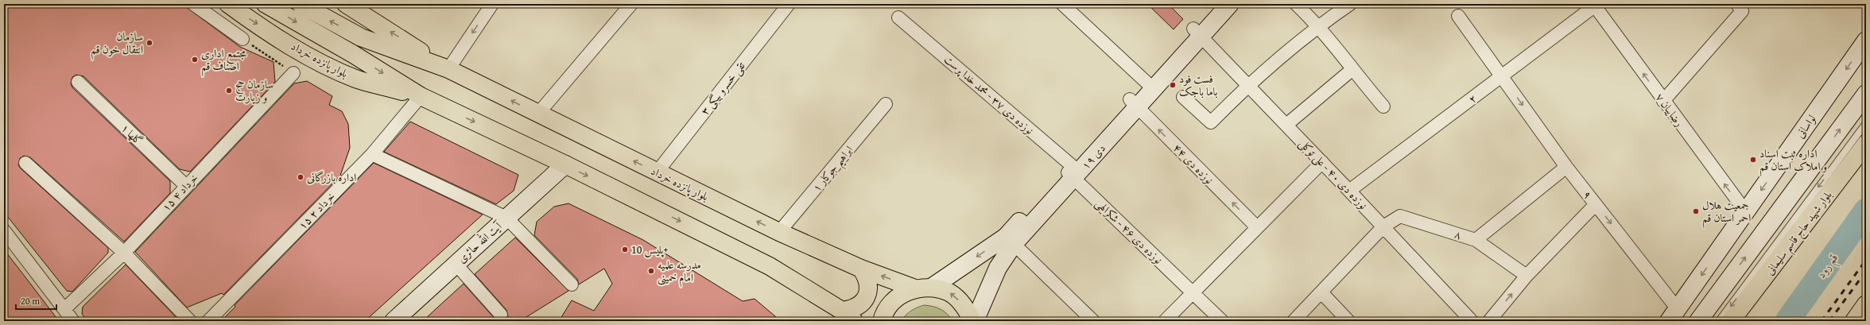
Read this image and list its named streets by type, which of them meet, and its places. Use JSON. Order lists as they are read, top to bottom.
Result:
{
  "streets": {
    "main road": [
      "بلوار پانزده خرداد",
      "لواسانی",
      "۱۹ دی",
      "بلوار شهید حاج قاسم سلیمانی",
      "آیت الله حائری"
    ],
    "street": [
      "۳ تقی خسرو بیگی",
      "نوزده دی ۳۷ - محمد خدا پرست",
      "۲",
      "۷ رضاییان",
      "گلها ۱",
      "نوزده دی ۴۴",
      "۱ ابراهیم جوکار",
      "نوزده دی ۴۰ - علی توکلی",
      "۱۵ خرداد ۴",
      "۹",
      "۱۵ خرداد ۲",
      "نوزده دی ۴۶ - شکرالهی",
      "۸"
    ]
  },
  "crossings": [
    ["بلوار پانزده خرداد", "۳ تقی خسرو بیگی"],
    ["بلوار پانزده خرداد", "۱۹ دی"],
    ["بلوار پانزده خرداد", "۱ ابراهیم جوکار"],
    ["بلوار پانزده خرداد", "۱۵ خرداد ۲"],
    ["بلوار پانزده خرداد", "آیت الله حائری"],
    ["نوزده دی ۳۷ - محمد خدا پرست", "۱۹ دی"],
    ["نوزده دی ۳۷ - محمد خدا پرست", "نوزده دی ۴۶ - شکرالهی"],
    ["۲", "۷ رضاییان"],
    ["۲", "نوزده دی ۴۰ - علی توکلی"],
    ["۲", "۹"],
    ["۷ رضاییان", "لواسانی"],
    ["لواسانی", "۹"],
    ["گلها ۱", "۱۵ خرداد ۴"],
    ["۱۹ دی", "نوزده دی ۴۴"],
    ["۱۹ دی", "نوزده دی ۴۰ - علی توکلی"],
    ["۱۹ دی", "نوزده دی ۴۶ - شکرالهی"],
    ["نوزده دی ۴۰ - علی توکلی", "۸"]
  ],
  "one_way": ["۷ رضاییان", "نوزده دی ۴۴", "۹"],
  "water": ["قم رود"],
  "places": [
    "سازمان انتقال خون قم",
    "مجتمع اداری اصناف قم",
    "فست فود باما باجک",
    "سازمان حج و زیارت",
    "اداره ثبت اسناد و املاک استان قم",
    "اداره بازرگانی",
    "جمعیت هلال احمر استان قم",
    "پلیس 10+",
    "مدرسه علمیه امام خمینی"
  ],
  "scale_bar": "20 m"
}
